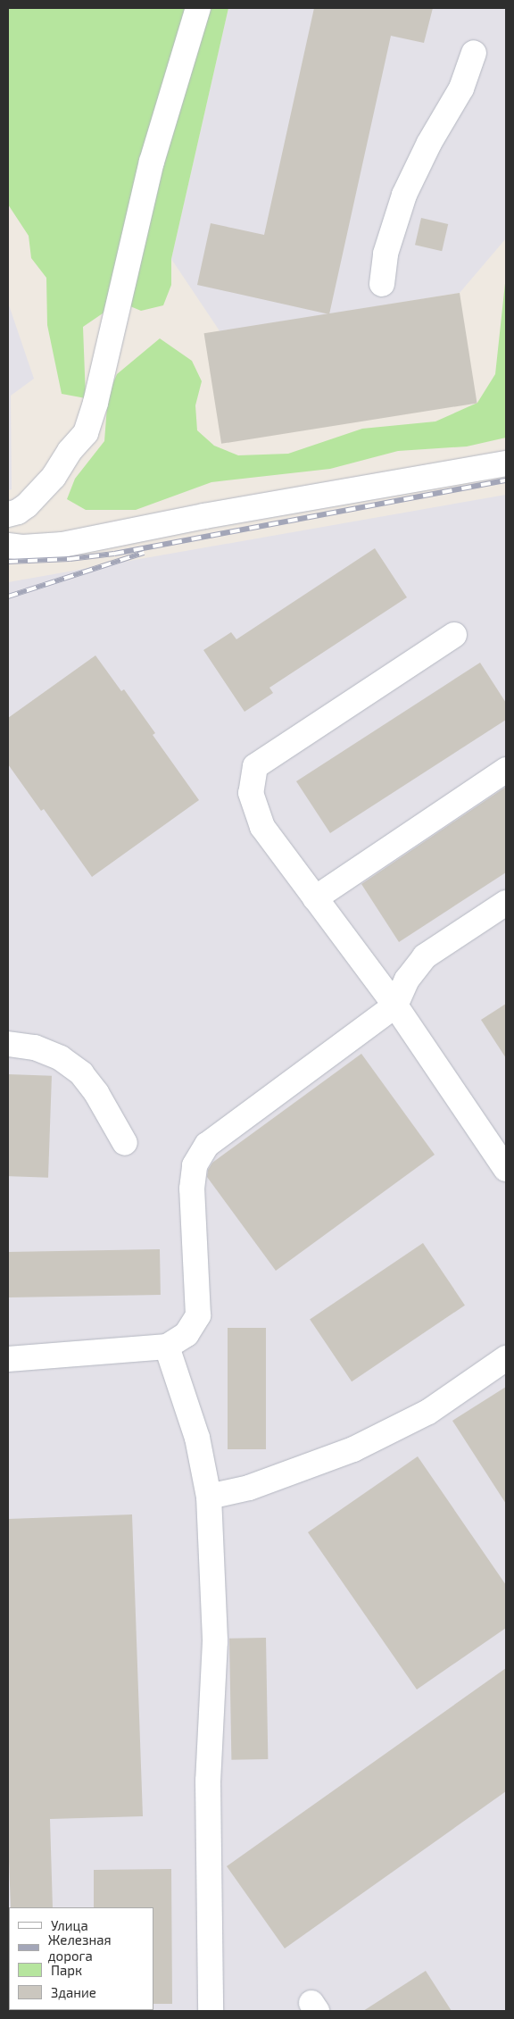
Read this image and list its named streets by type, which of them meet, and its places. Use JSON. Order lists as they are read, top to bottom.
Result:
{
  "legend": [
    "Улица",
    "Железная дорога",
    "Парк",
    "Здание"
  ]
}
